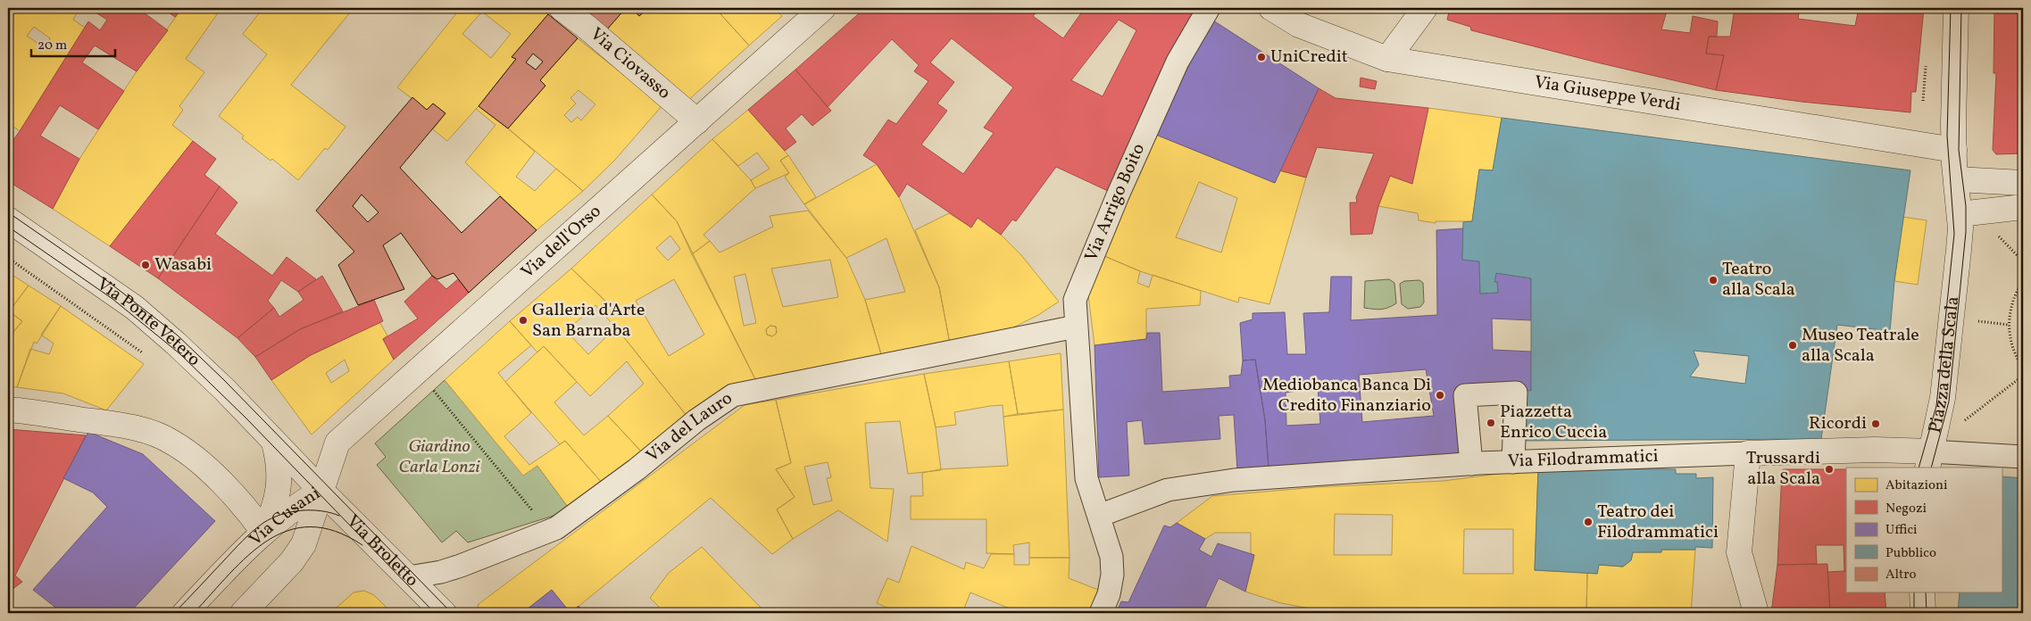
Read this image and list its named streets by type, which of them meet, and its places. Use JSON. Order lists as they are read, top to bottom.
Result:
{
  "streets": {
    "street": [
      "Via Ciovasso",
      "Via Giuseppe Verdi",
      "Via Arrigo Boito",
      "Via dell'Orso",
      "Via Ponte Vetero",
      "Piazza della Scala",
      "Via del Lauro",
      "Via Filodrammatici",
      "Via Cusani",
      "Via Broletto"
    ]
  },
  "crossings": [
    ["Via Ciovasso", "Via dell'Orso"],
    ["Via Giuseppe Verdi", "Piazza della Scala"],
    ["Via Arrigo Boito", "Via del Lauro"],
    ["Via Arrigo Boito", "Via Filodrammatici"],
    ["Via dell'Orso", "Via Ponte Vetero"],
    ["Via dell'Orso", "Via Cusani"],
    ["Via dell'Orso", "Via Broletto"],
    ["Via Ponte Vetero", "Via Cusani"],
    ["Via Ponte Vetero", "Via Broletto"],
    ["Piazza della Scala", "Via Filodrammatici"],
    ["Via del Lauro", "Via Broletto"],
    ["Via Cusani", "Via Broletto"]
  ],
  "parks": ["Giardino Carla Lonzi"],
  "places": [
    "UniCredit",
    "Wasabi",
    "Teatro alla Scala",
    "Galleria d'Arte San Barnaba",
    "Museo Teatrale alla Scala",
    "Mediobanca Banca Di Credito Finanziario",
    "Piazzetta Enrico Cuccia",
    "Ricordi",
    "Trussardi alla Scala",
    "Teatro dei Filodrammatici"
  ],
  "legend": [
    "Abitazioni",
    "Negozi",
    "Uffici",
    "Pubblico",
    "Altro"
  ],
  "scale_bar": "20 m"
}
